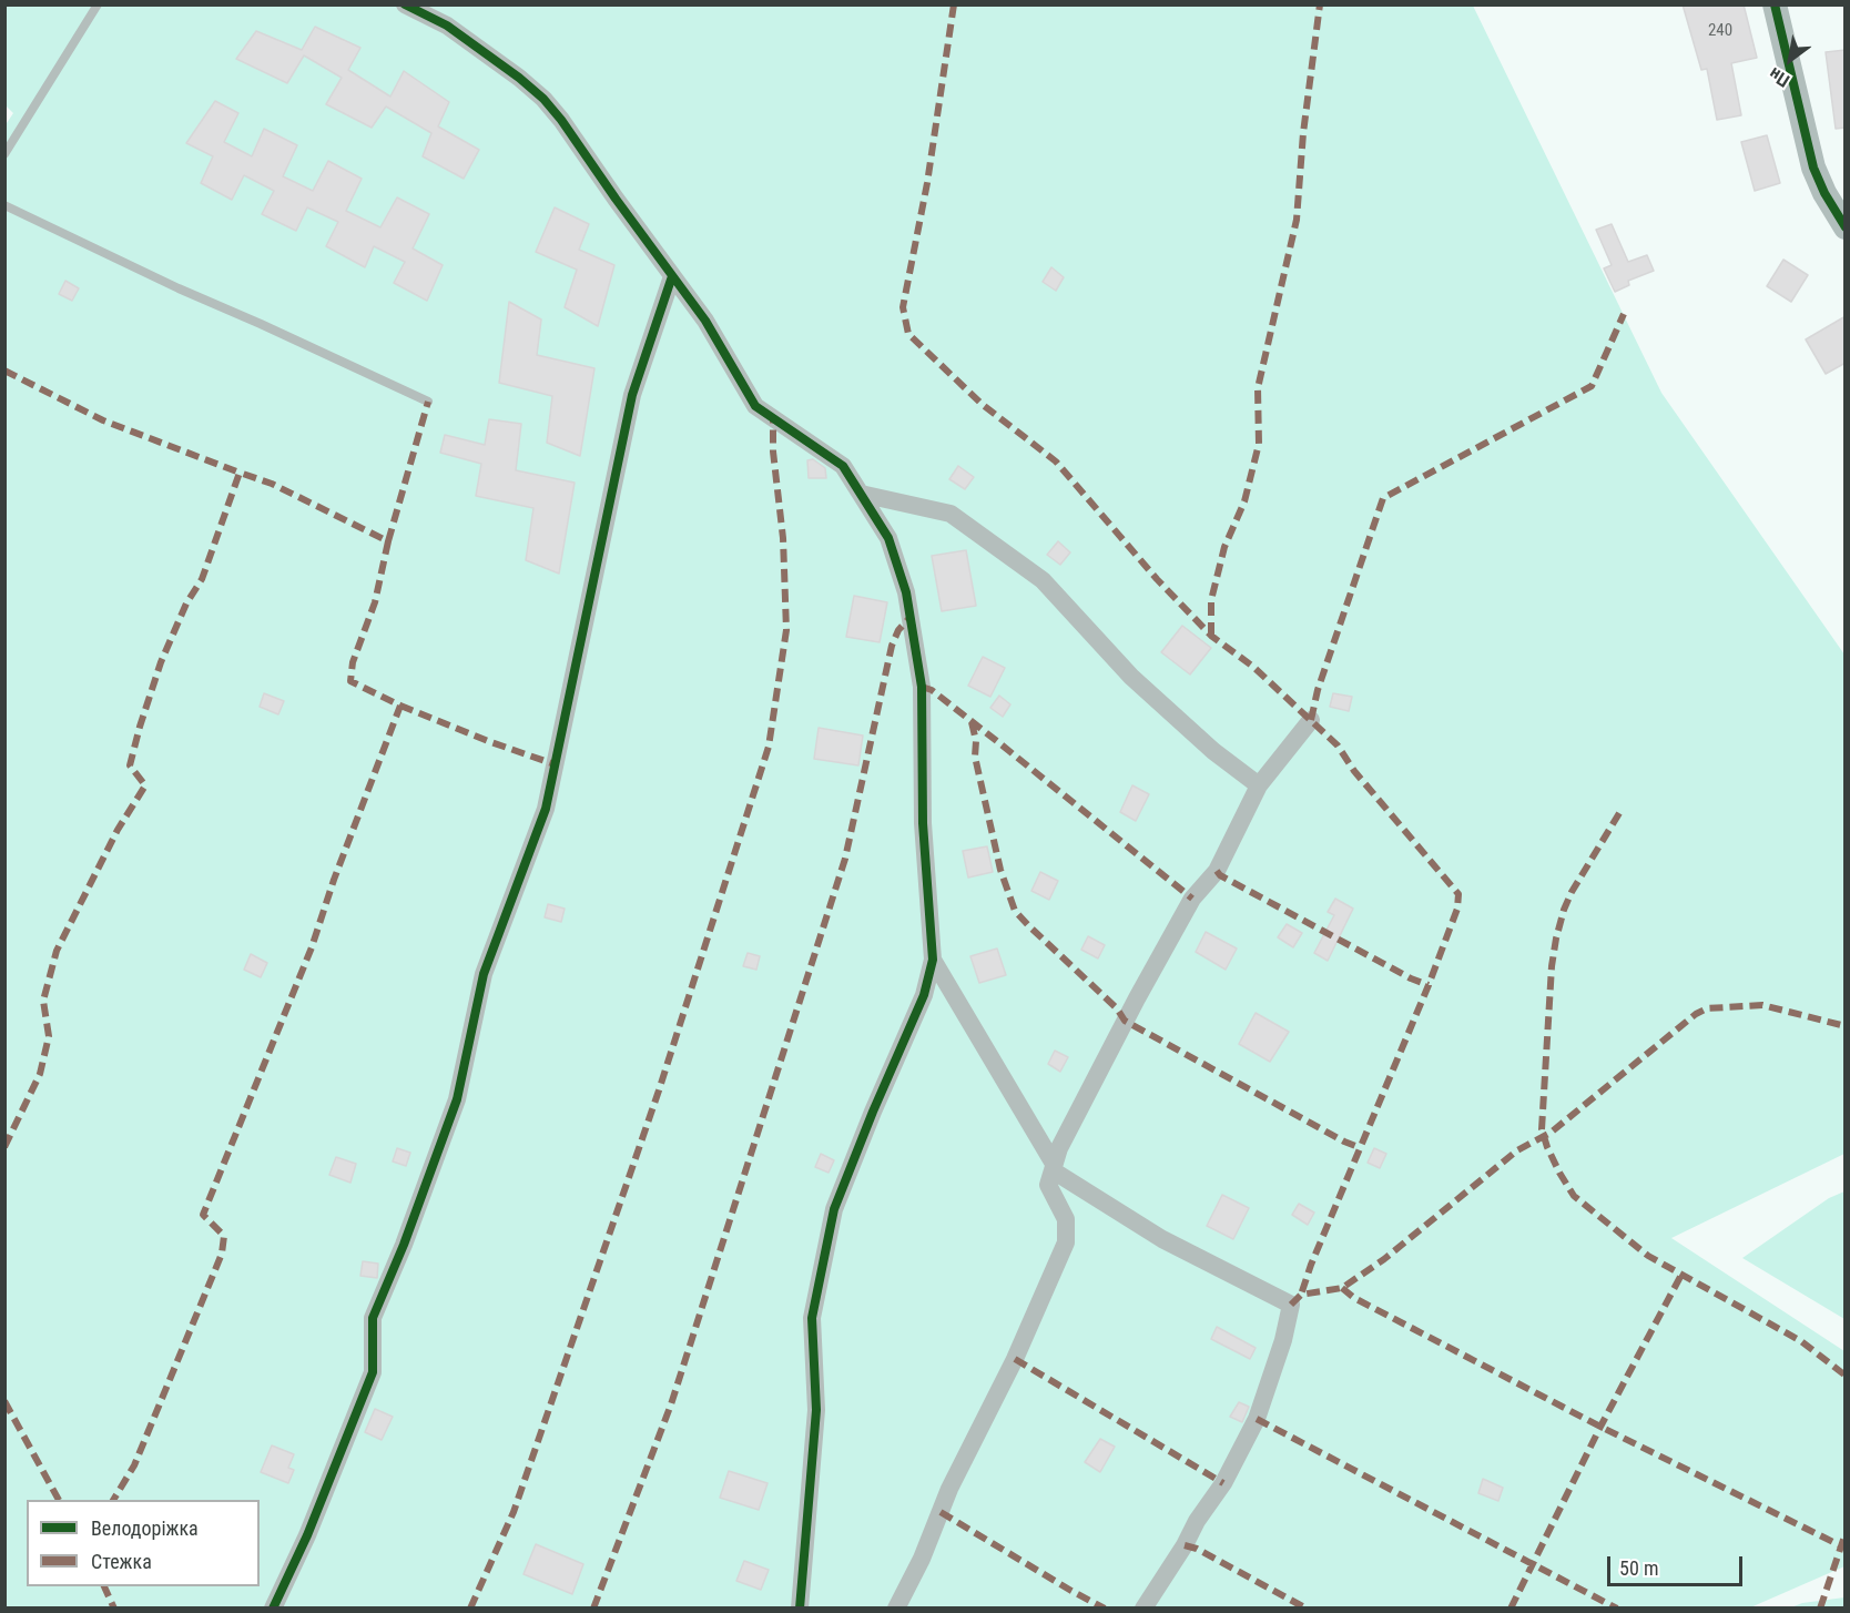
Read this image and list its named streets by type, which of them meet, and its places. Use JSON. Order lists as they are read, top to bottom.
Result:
{
  "house_numbers": ["240"],
  "legend": ["Велодоріжка", "Стежка"],
  "scale_bar": "50 m",
  "north": "bottom left"
}
